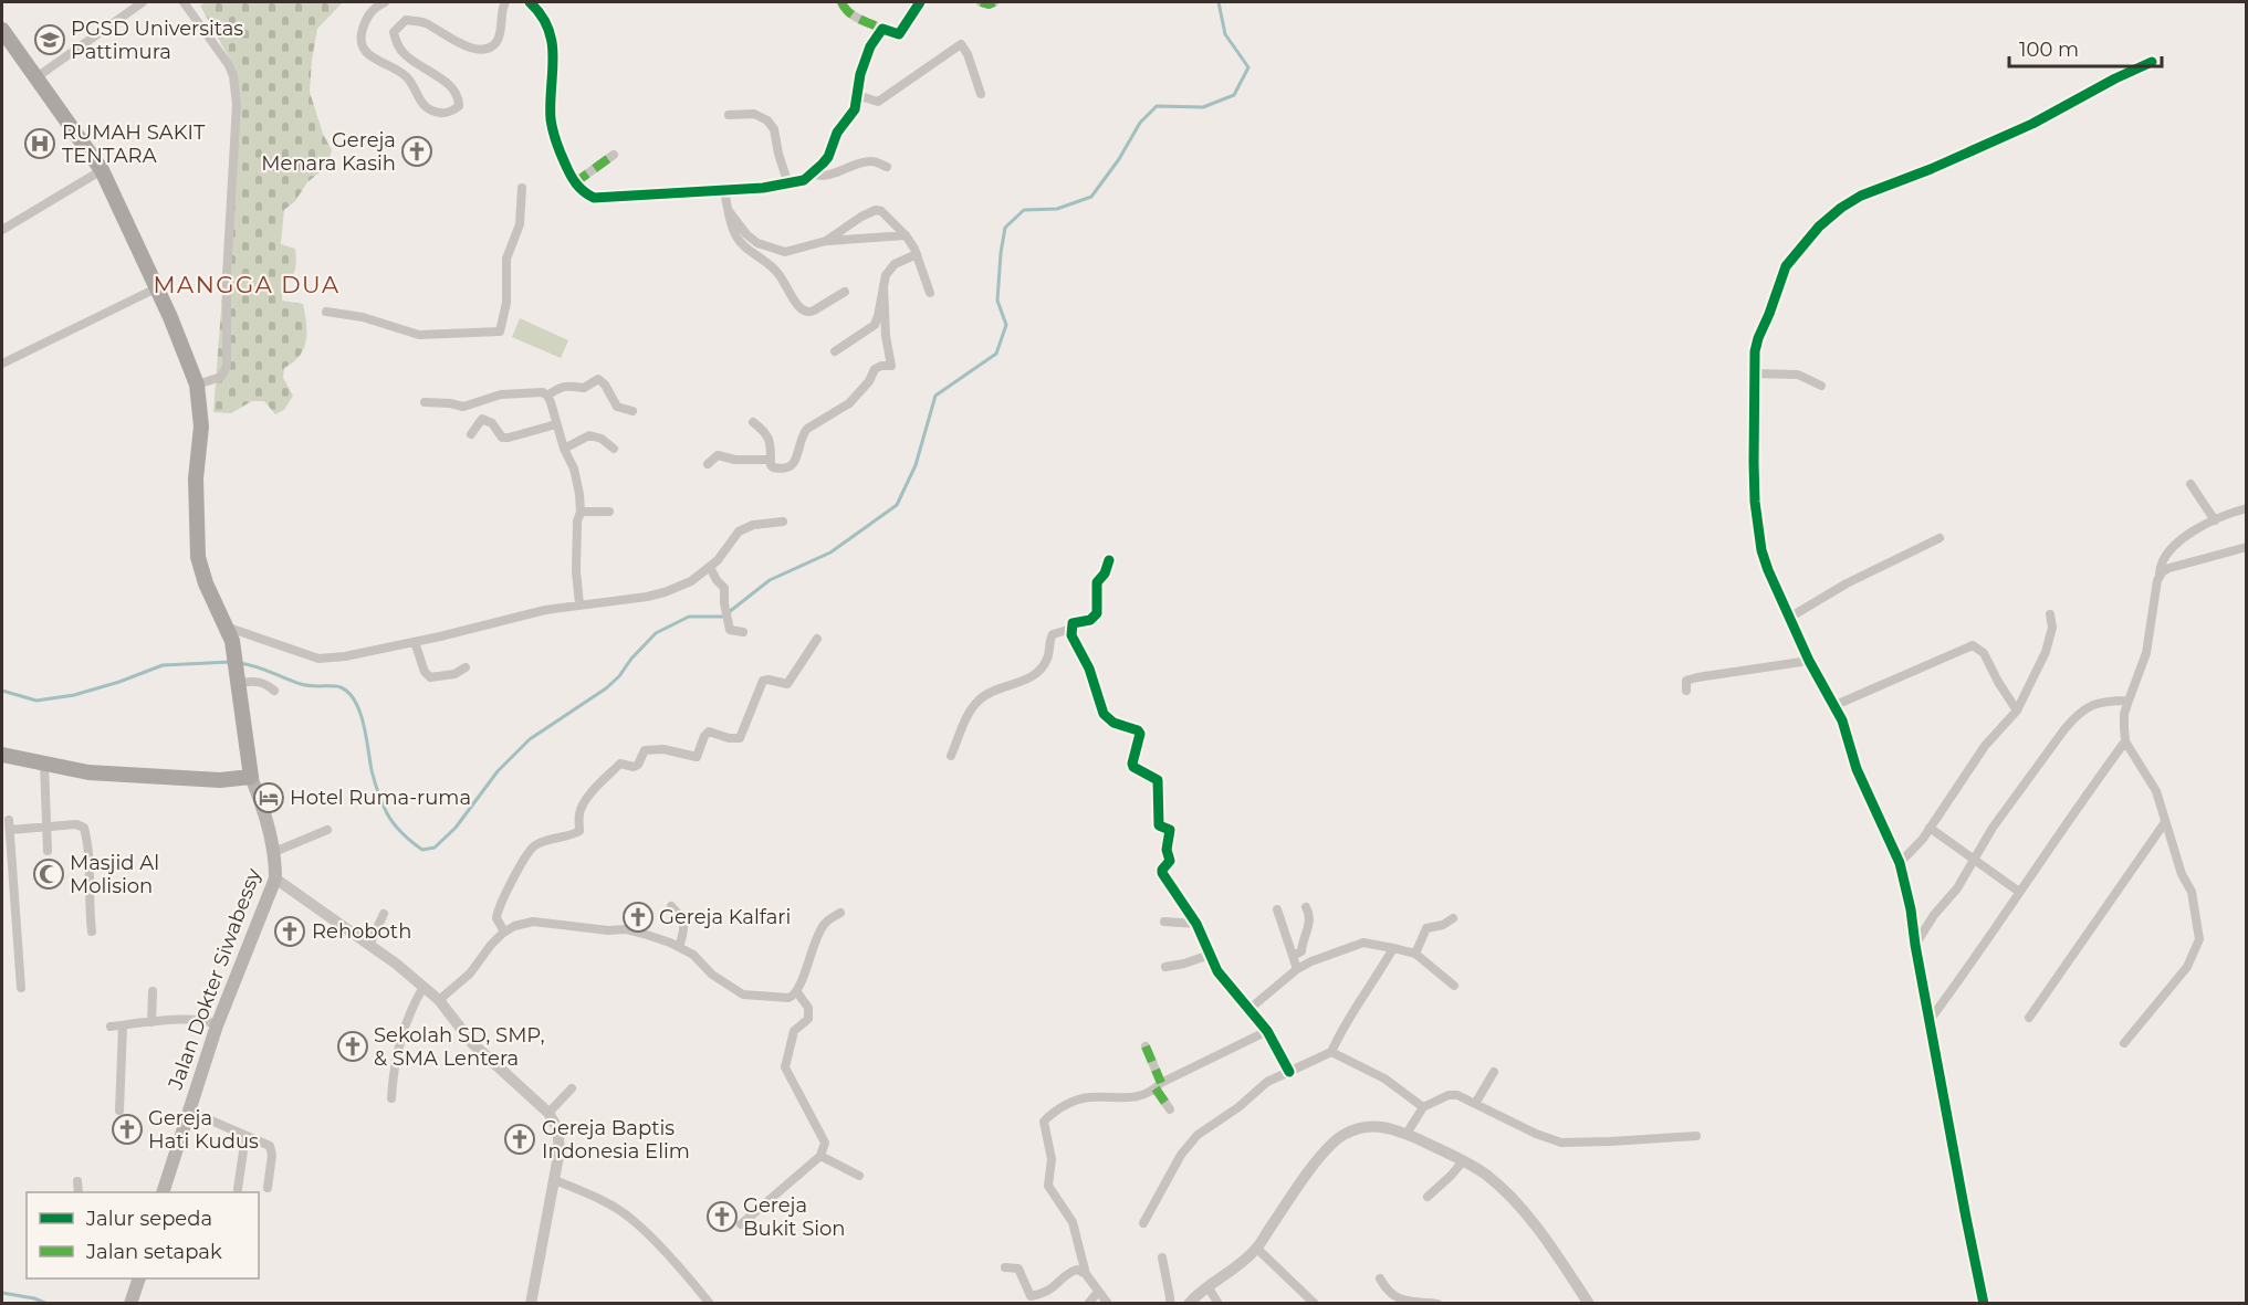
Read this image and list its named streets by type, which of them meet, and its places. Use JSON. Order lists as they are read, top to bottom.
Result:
{
  "streets": {
    "main road": ["Jalan Dokter Siwabessy"]
  },
  "districts": ["MANGGA DUA"],
  "places": {
    "school or university": ["PGSD Universitas Pattimura"],
    "hospital": ["RUMAH SAKIT TENTARA"],
    "church": [
      "Gereja Menara Kasih",
      "Gereja Kalfari",
      "Rehoboth",
      "Sekolah SD, SMP, & SMA Lentera",
      "Gereja Hati Kudus",
      "Gereja Baptis Indonesia Elim",
      "Gereja Bukit Sion"
    ],
    "hotel": ["Hotel Ruma-ruma"],
    "mosque": ["Masjid Al Molision"]
  },
  "legend": ["Jalur sepeda", "Jalan setapak"],
  "scale_bar": "100 m"
}
